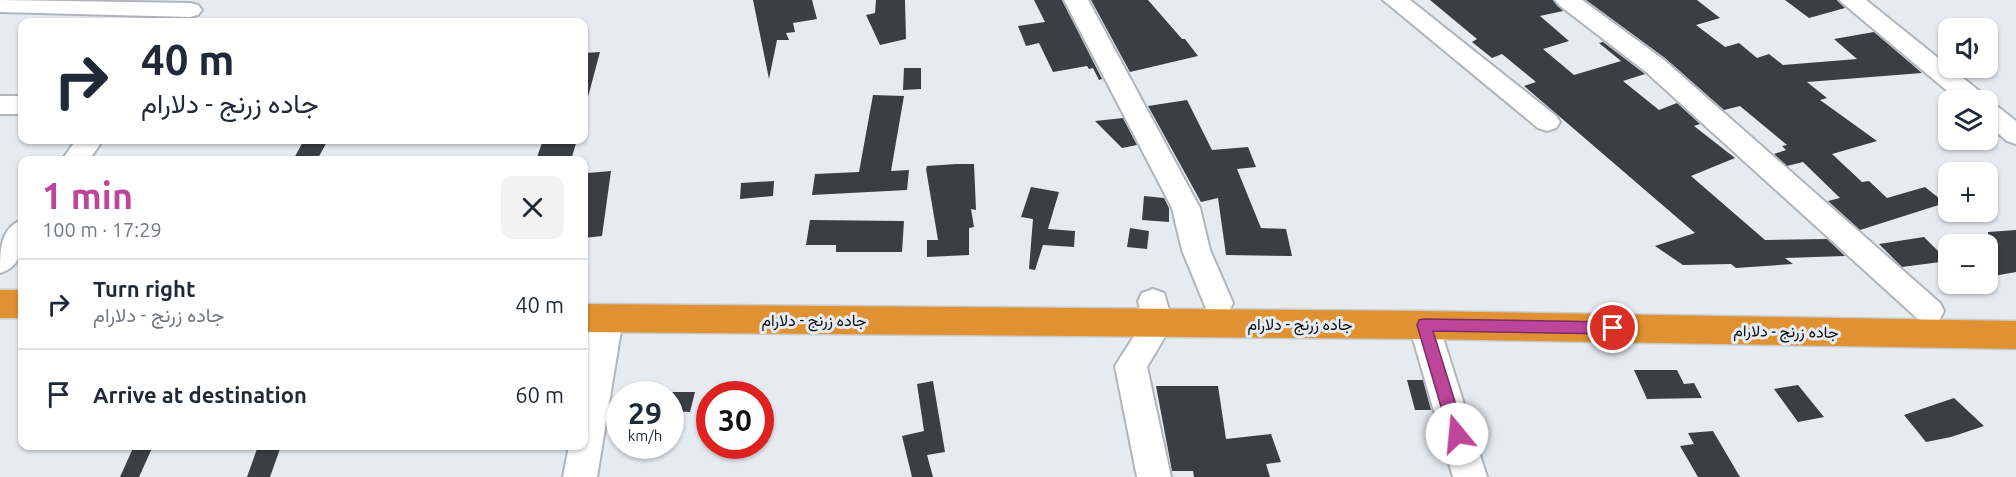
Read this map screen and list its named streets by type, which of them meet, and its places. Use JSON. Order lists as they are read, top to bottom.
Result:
{
  "streets": {
    "highway": ["جاده زرنج - دلارام"]
  },
  "page": {
    "map_buttons": ["+", "−"],
    "turn": ["40 m", "جاده زرنج - دلارام"],
    "heading": ["1 min", "100 m · 17:29"],
    "list": [
      {
        "name": "Turn right",
        "note": "جاده زرنج - دلارام",
        "value": "40 m"
      },
      {
        "name": "Arrive at destination",
        "value": "60 m"
      }
    ],
    "speed": "29 km/h",
    "limit": "30"
  }
}
